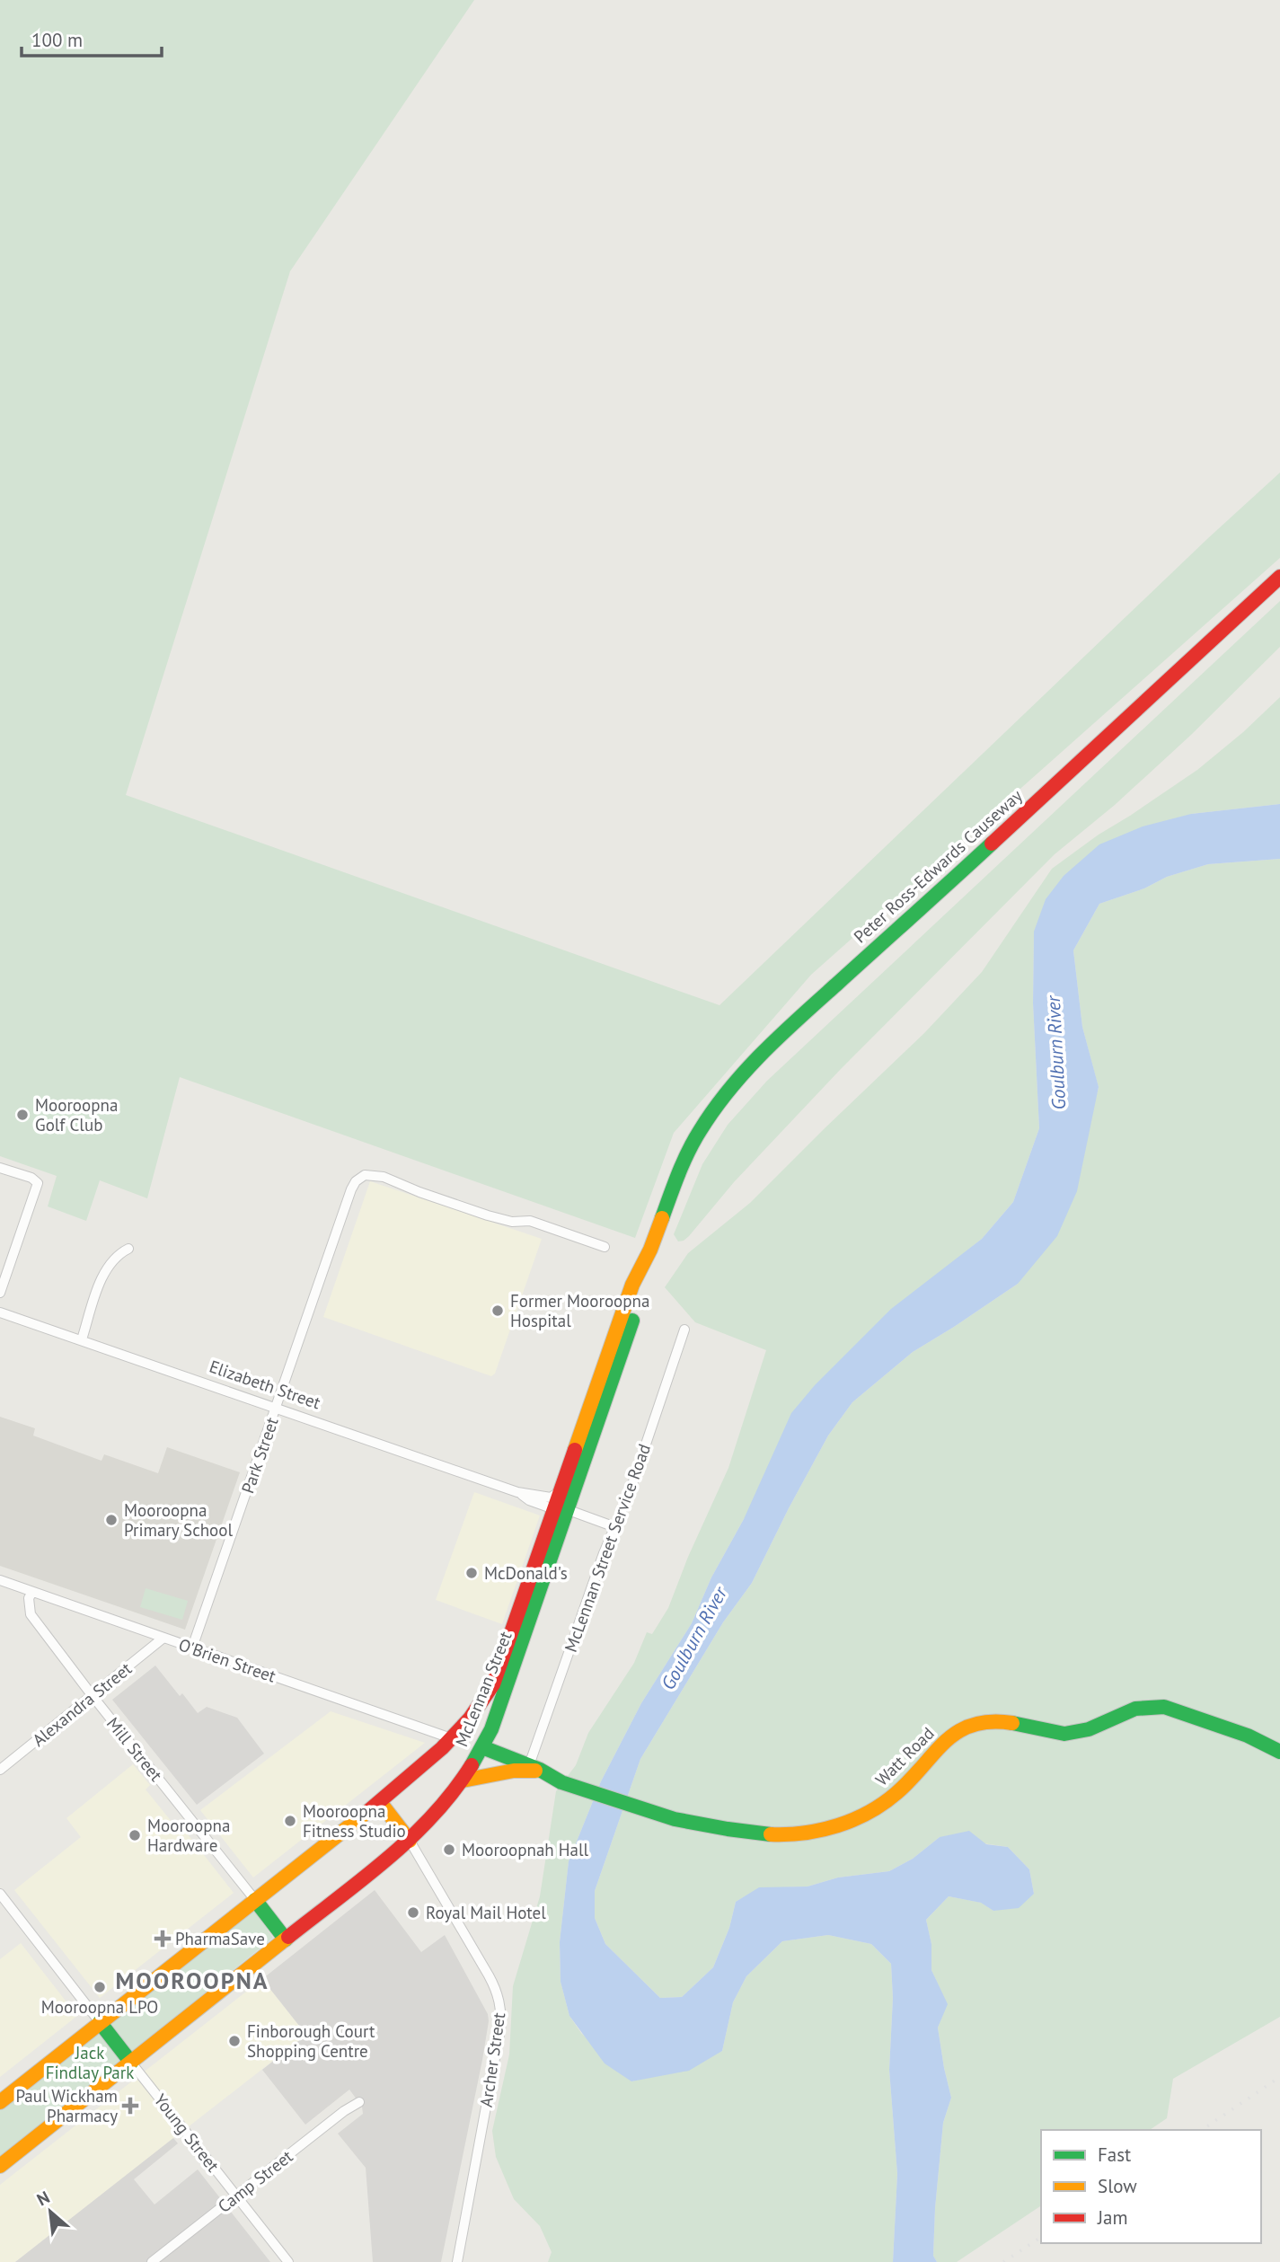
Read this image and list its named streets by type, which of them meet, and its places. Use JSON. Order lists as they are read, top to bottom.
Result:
{
  "streets": {
    "main road": ["Peter Ross-Edwards Causeway", "McLennan Street", "Watt Road"],
    "street": [
      "Elizabeth Street",
      "Park Street",
      "McLennan Street Service Road",
      "O'Brien Street",
      "Alexandra Street",
      "Mill Street",
      "Archer Street",
      "Young Street",
      "Camp Street"
    ]
  },
  "crossings": [
    ["Peter Ross-Edwards Causeway", "McLennan Street"],
    ["Elizabeth Street", "Park Street"],
    ["Elizabeth Street", "McLennan Street Service Road"],
    ["Elizabeth Street", "McLennan Street"],
    ["Park Street", "O'Brien Street"],
    ["McLennan Street Service Road", "Watt Road"],
    ["O'Brien Street", "McLennan Street"],
    ["O'Brien Street", "Alexandra Street"],
    ["O'Brien Street", "Mill Street"],
    ["O'Brien Street", "Watt Road"],
    ["McLennan Street", "Mill Street"],
    ["McLennan Street", "Watt Road"],
    ["McLennan Street", "Archer Street"],
    ["McLennan Street", "Young Street"],
    ["Alexandra Street", "Mill Street"],
    ["Young Street", "Camp Street"]
  ],
  "districts": ["MOOROOPNA"],
  "water": ["Goulburn River"],
  "parks": ["Jack Findlay Park"],
  "places": {
    "other": [
      "Mooroopna Golf Club",
      "Former Mooroopna Hospital",
      "Mooroopna Primary School",
      "McDonald's",
      "Mooroopna Fitness Studio",
      "Mooroopna Hardware",
      "Mooroopnah Hall",
      "Royal Mail Hotel",
      "Mooroopna LPO",
      "Finborough Court Shopping Centre"
    ],
    "health": ["PharmaSave", "Paul Wickham Pharmacy"]
  },
  "legend": ["Fast", "Slow", "Jam"],
  "scale_bar": "100 m",
  "north": "top left"
}
